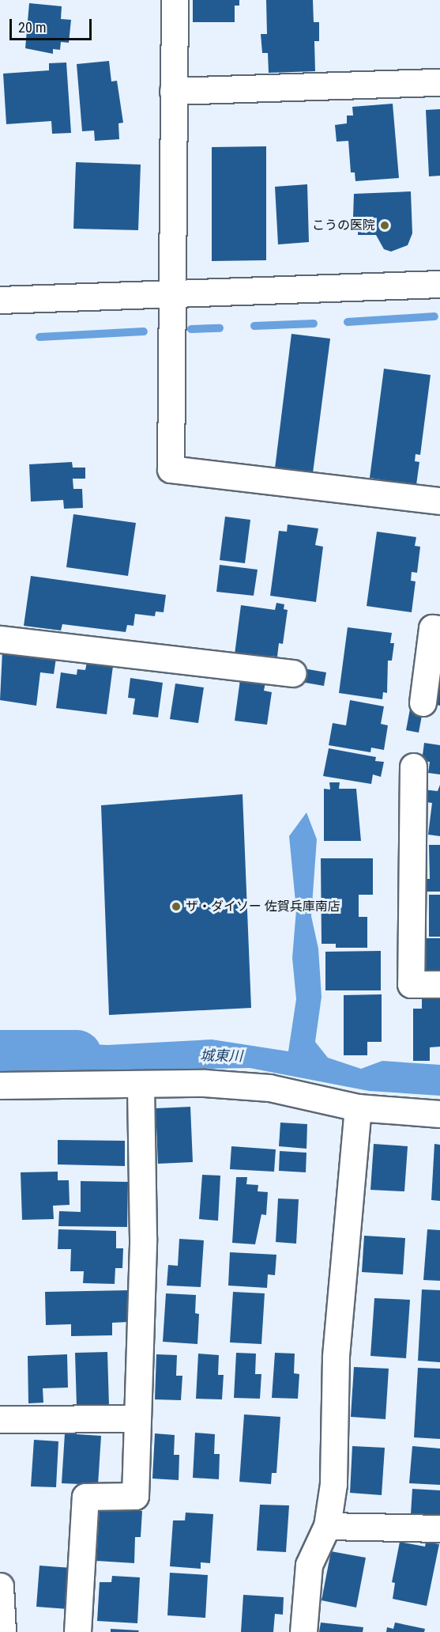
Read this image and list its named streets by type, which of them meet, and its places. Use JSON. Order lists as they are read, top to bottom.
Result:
{
  "water": ["城東川"],
  "places": ["こうの医院", "ザ・ダイソー 佐賀兵庫南店"],
  "scale_bar": "20 m"
}
